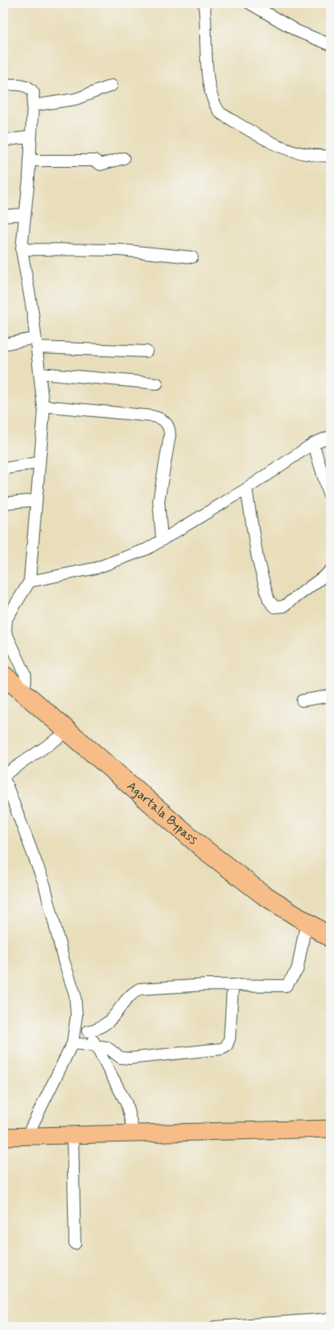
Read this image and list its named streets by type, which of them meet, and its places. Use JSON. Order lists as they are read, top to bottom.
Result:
{
  "streets": {
    "highway": ["Agartala Bypass"]
  }
}
